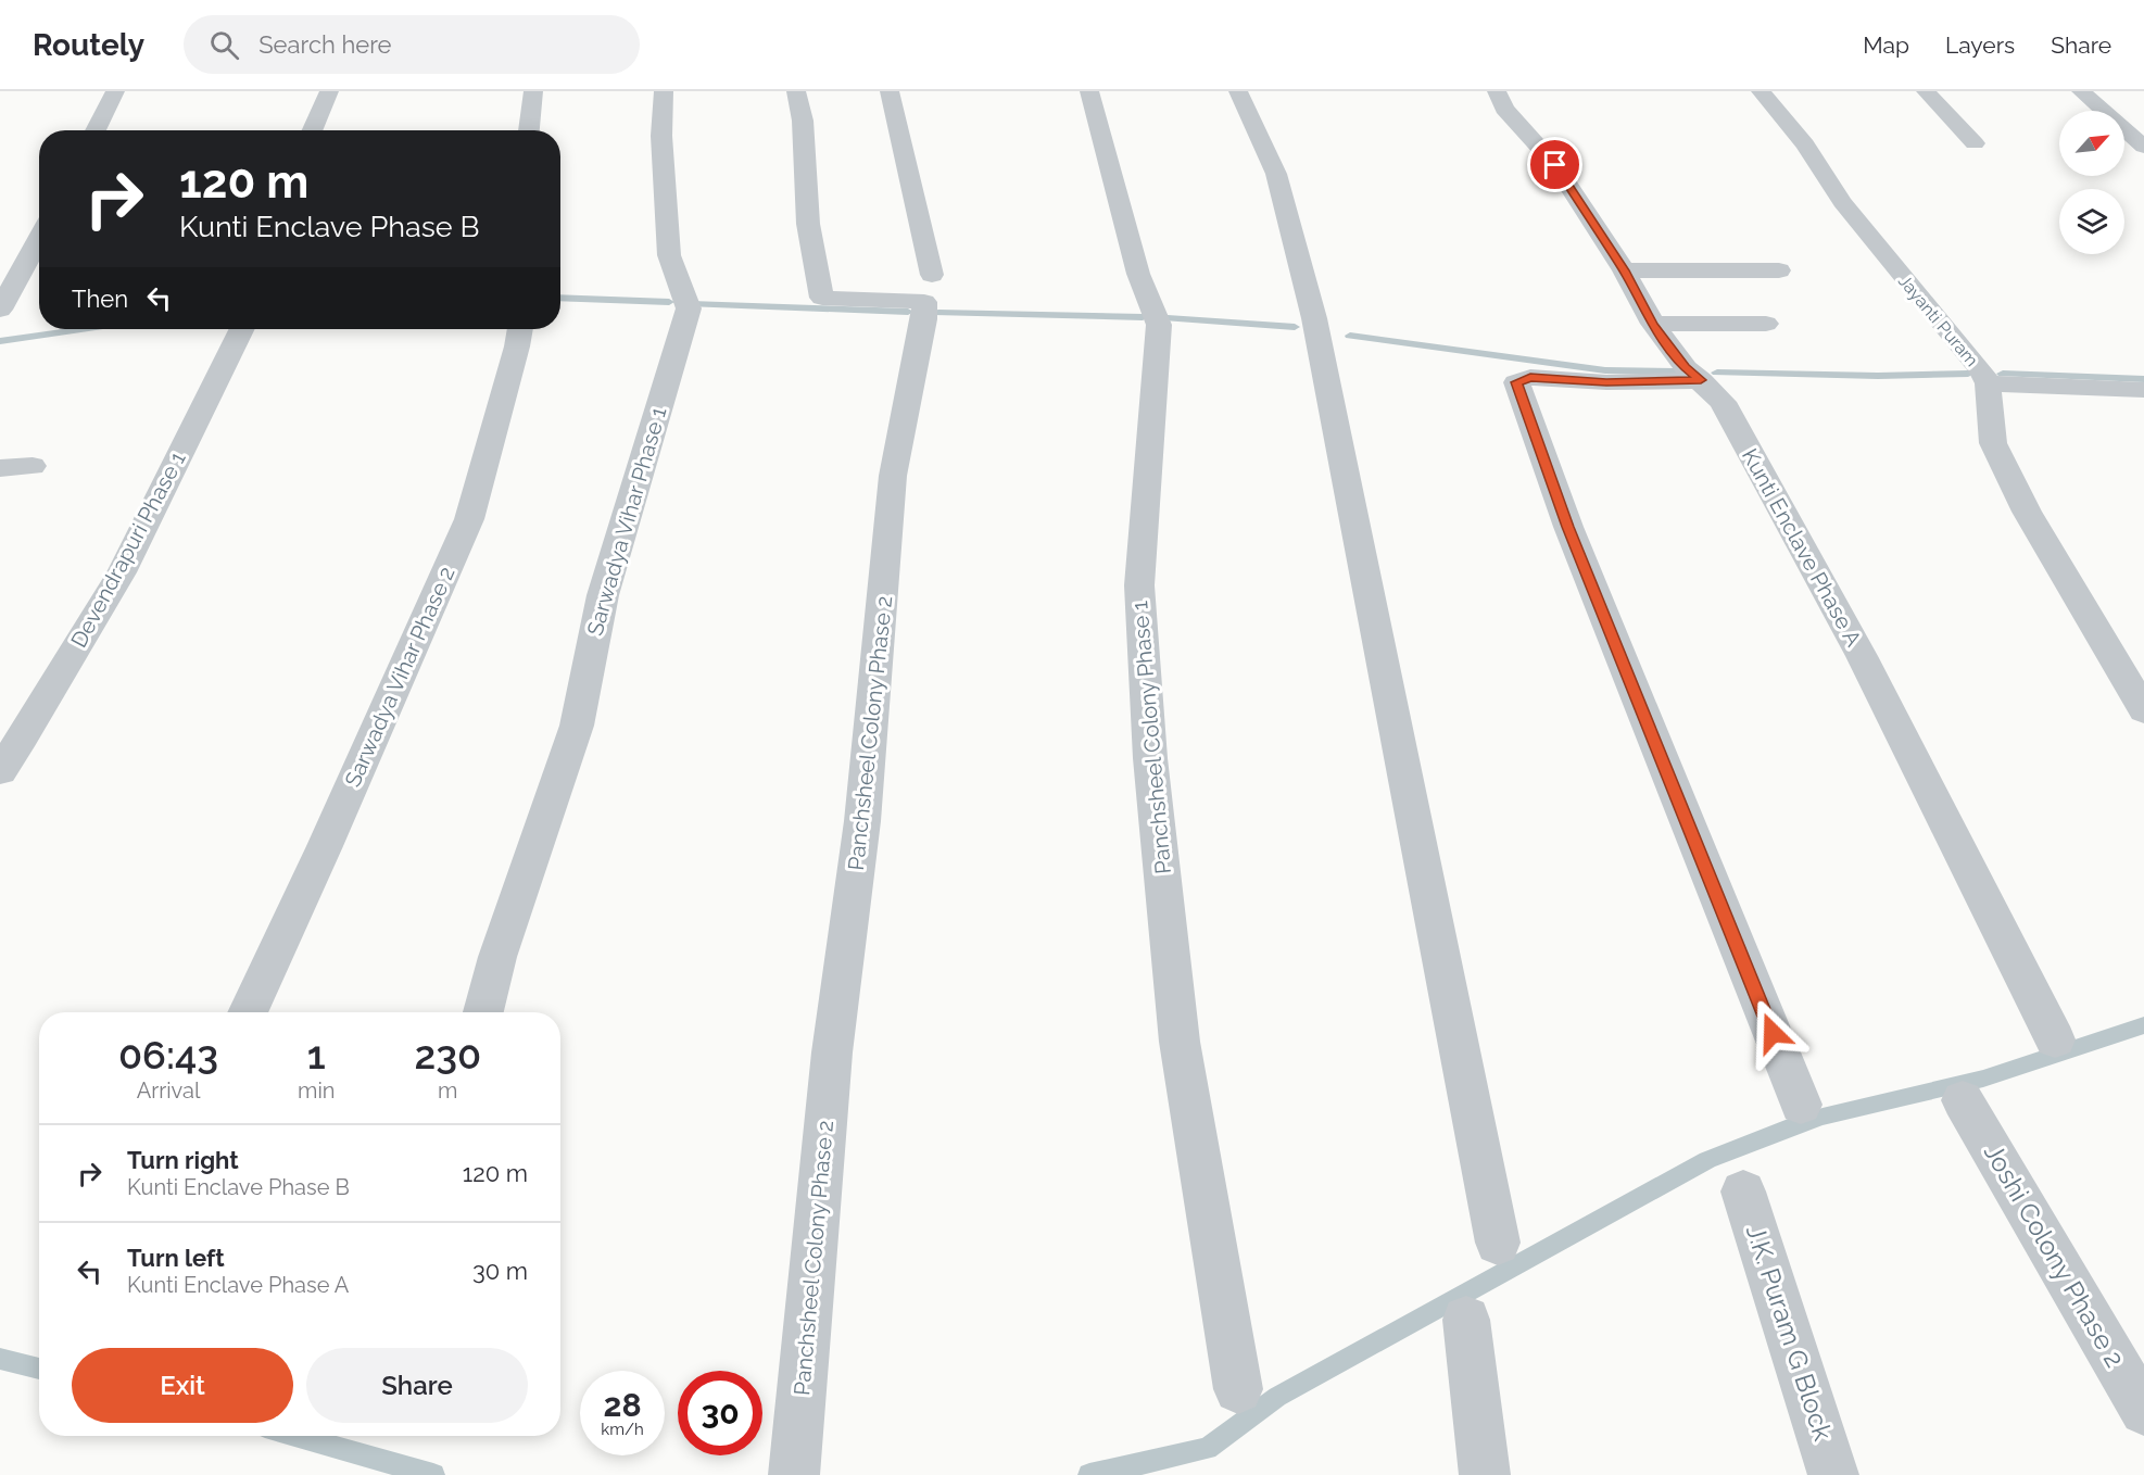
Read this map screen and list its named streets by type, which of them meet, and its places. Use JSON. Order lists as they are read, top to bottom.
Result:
{
  "streets": {
    "street": [
      "Jayanti Puram",
      "Sarwadya Vihar Phase 1",
      "Kunti Enclave Phase A",
      "Devendrapuri Phase 1",
      "Sarwadya Vihar Phase 2",
      "Panchsheel Colony Phase 2",
      "Panchsheel Colony Phase 1",
      "Joshi Colony Phase 2",
      "J.K. Puram G Block"
    ]
  },
  "north": "top right",
  "page": {
    "header": "Routely",
    "search": "Search here",
    "nav": ["Map", "Layers", "Share"],
    "turn": ["120 m", "Kunti Enclave Phase B"],
    "then": "Then",
    "eta": [
      "06:43",
      "Arrival",
      "1",
      "min",
      "230",
      "m"
    ],
    "list": [
      {
        "name": "Turn right",
        "note": "Kunti Enclave Phase B",
        "value": "120 m"
      },
      {
        "name": "Turn left",
        "note": "Kunti Enclave Phase A",
        "value": "30 m"
      }
    ],
    "buttons": ["Exit", "Share"],
    "speed": "28 km/h",
    "limit": "30"
  }
}
